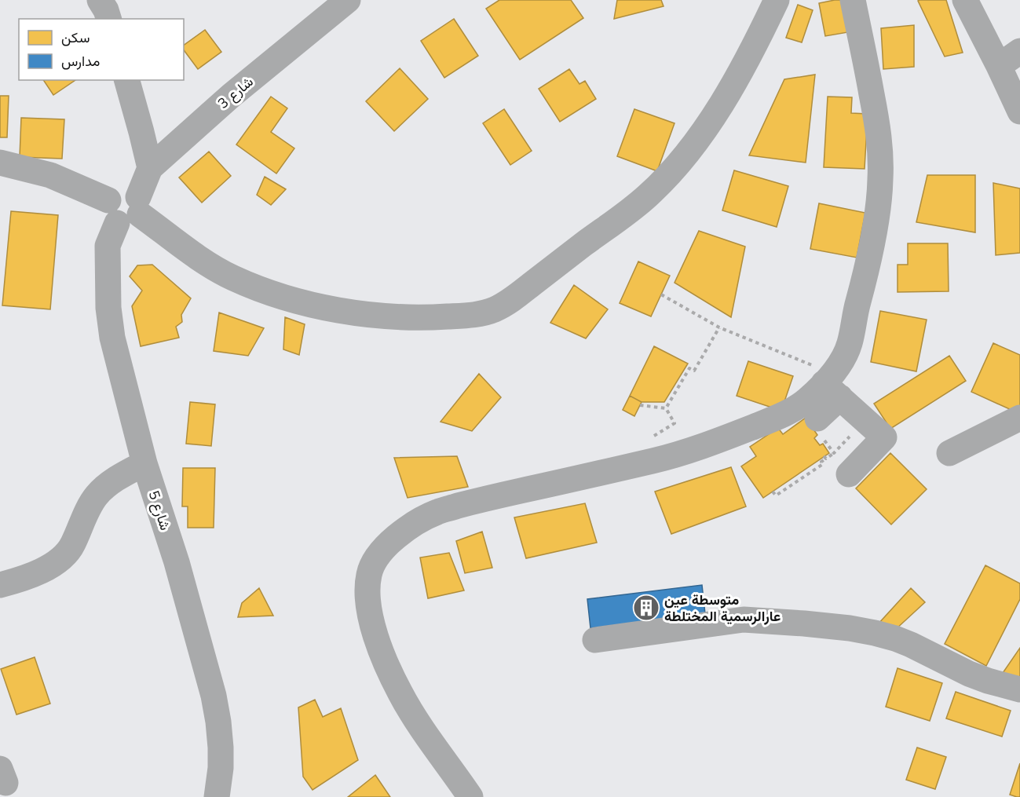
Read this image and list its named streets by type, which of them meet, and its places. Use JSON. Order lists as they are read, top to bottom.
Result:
{
  "streets": {
    "street": ["شارع 3", "شارع 5"]
  },
  "crossings": [
    ["شارع 3", "شارع 5"]
  ],
  "places": {
    "building": ["متوسطة عين عارالرسمية المختلطة"]
  },
  "legend": ["سكن", "مدارس"]
}
